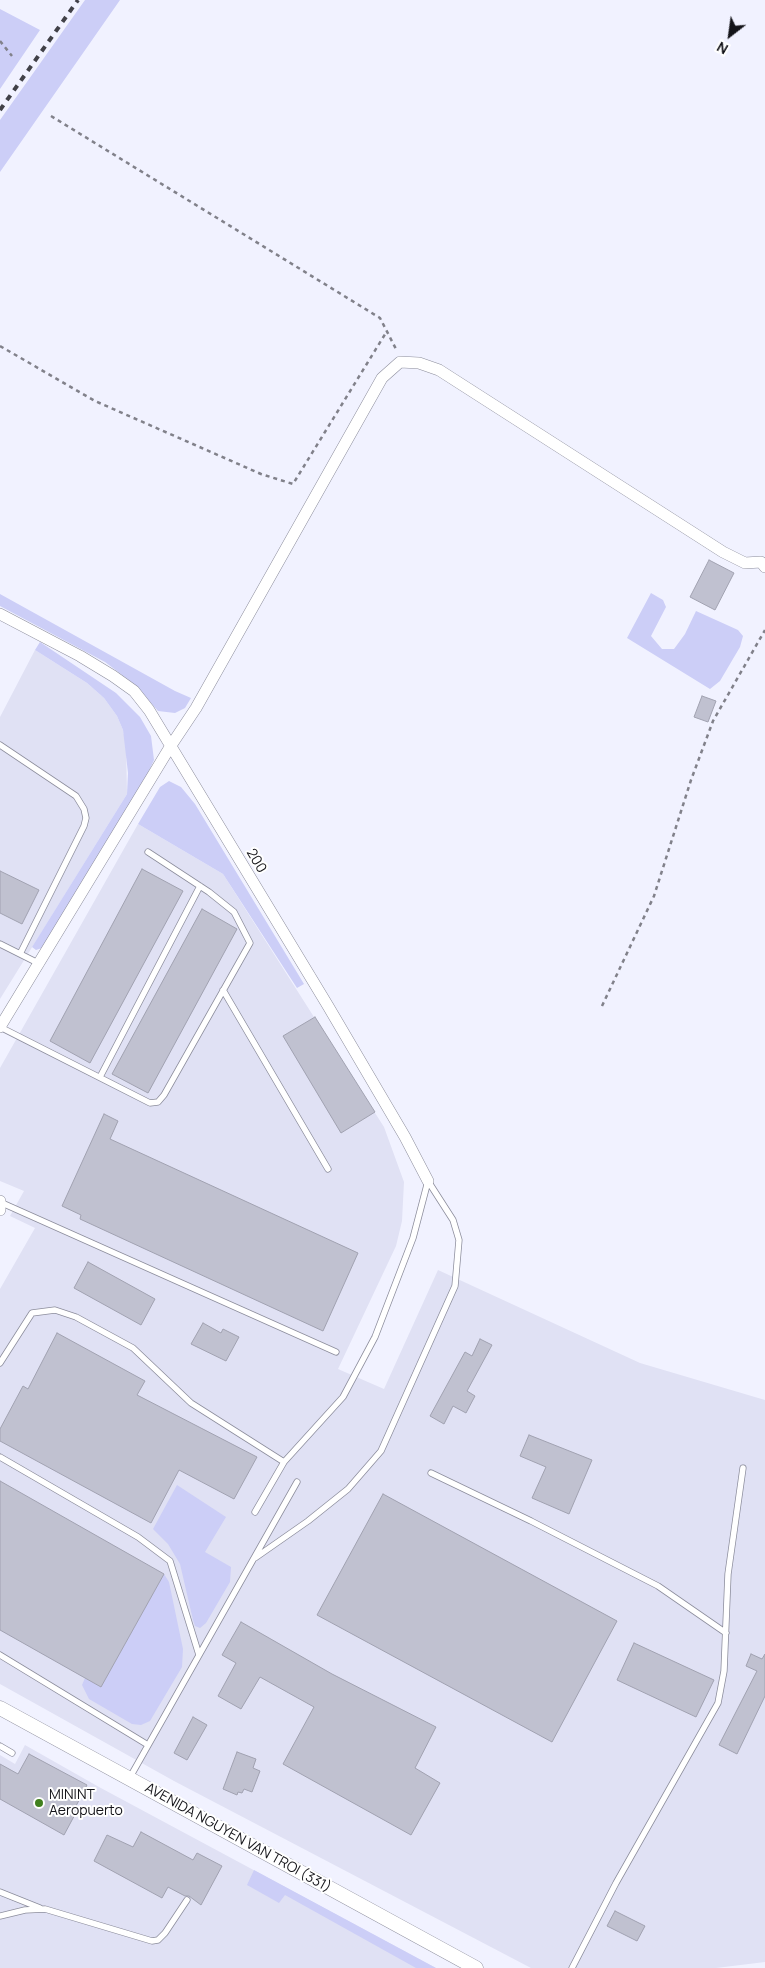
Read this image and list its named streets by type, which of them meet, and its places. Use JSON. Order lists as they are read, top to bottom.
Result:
{
  "streets": {
    "street": ["200", "AVENIDA NGUYEN VAN TROI (331)"]
  },
  "places": ["MININT Aeropuerto"],
  "north": "bottom left"
}
